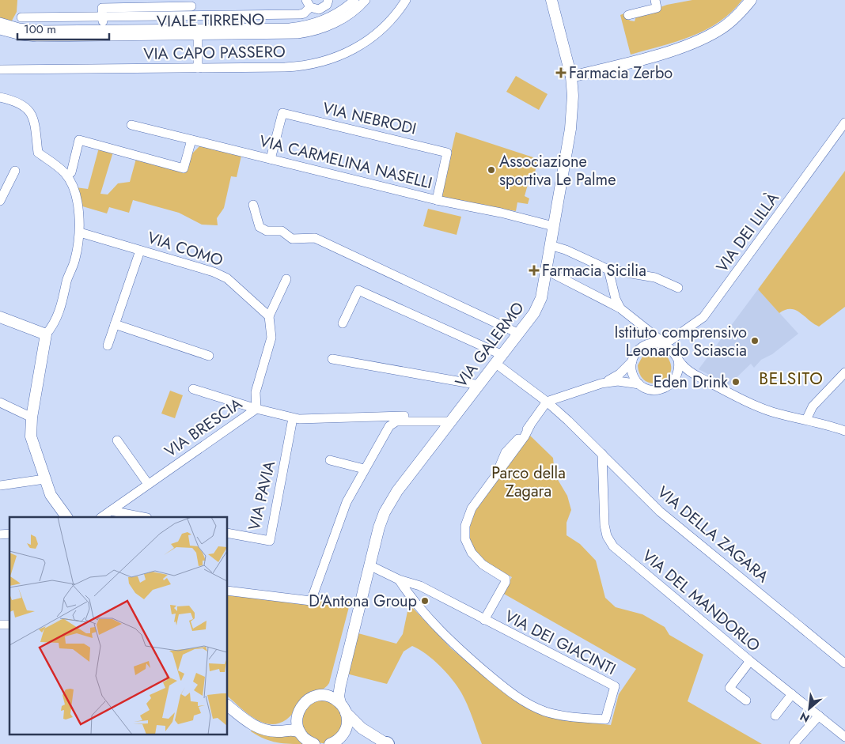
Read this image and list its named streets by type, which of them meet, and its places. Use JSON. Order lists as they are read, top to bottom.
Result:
{
  "streets": {
    "main road": ["VIA GALERMO"],
    "street": [
      "VIALE TIRRENO",
      "VIA CAPO PASSERO",
      "VIA NEBRODI",
      "VIA CARMELINA NASELLI",
      "VIA DEI LILLÀ",
      "VIA COMO",
      "VIA BRESCIA",
      "VIA PAVIA",
      "VIA DELLA ZAGARA",
      "VIA DEL MANDORLO",
      "VIA DEI GIACINTI"
    ]
  },
  "crossings": [
    ["VIA NEBRODI", "VIA CARMELINA NASELLI"],
    ["VIA CARMELINA NASELLI", "VIA GALERMO"],
    ["VIA GALERMO", "VIA BRESCIA"],
    ["VIA GALERMO", "VIA DEI GIACINTI"],
    ["VIA BRESCIA", "VIA PAVIA"],
    ["VIA DELLA ZAGARA", "VIA DEL MANDORLO"]
  ],
  "districts": ["BELSITO"],
  "parks": ["Parco della Zagara"],
  "places": {
    "health": ["Farmacia Zerbo", "Farmacia Sicilia"],
    "other": [
      "Associazione sportiva Le Palme",
      "Istituto comprensivo Leonardo Sciascia",
      "Eden Drink",
      "D'Antona Group"
    ]
  },
  "scale_bar": "100 m",
  "north": "bottom left"
}
